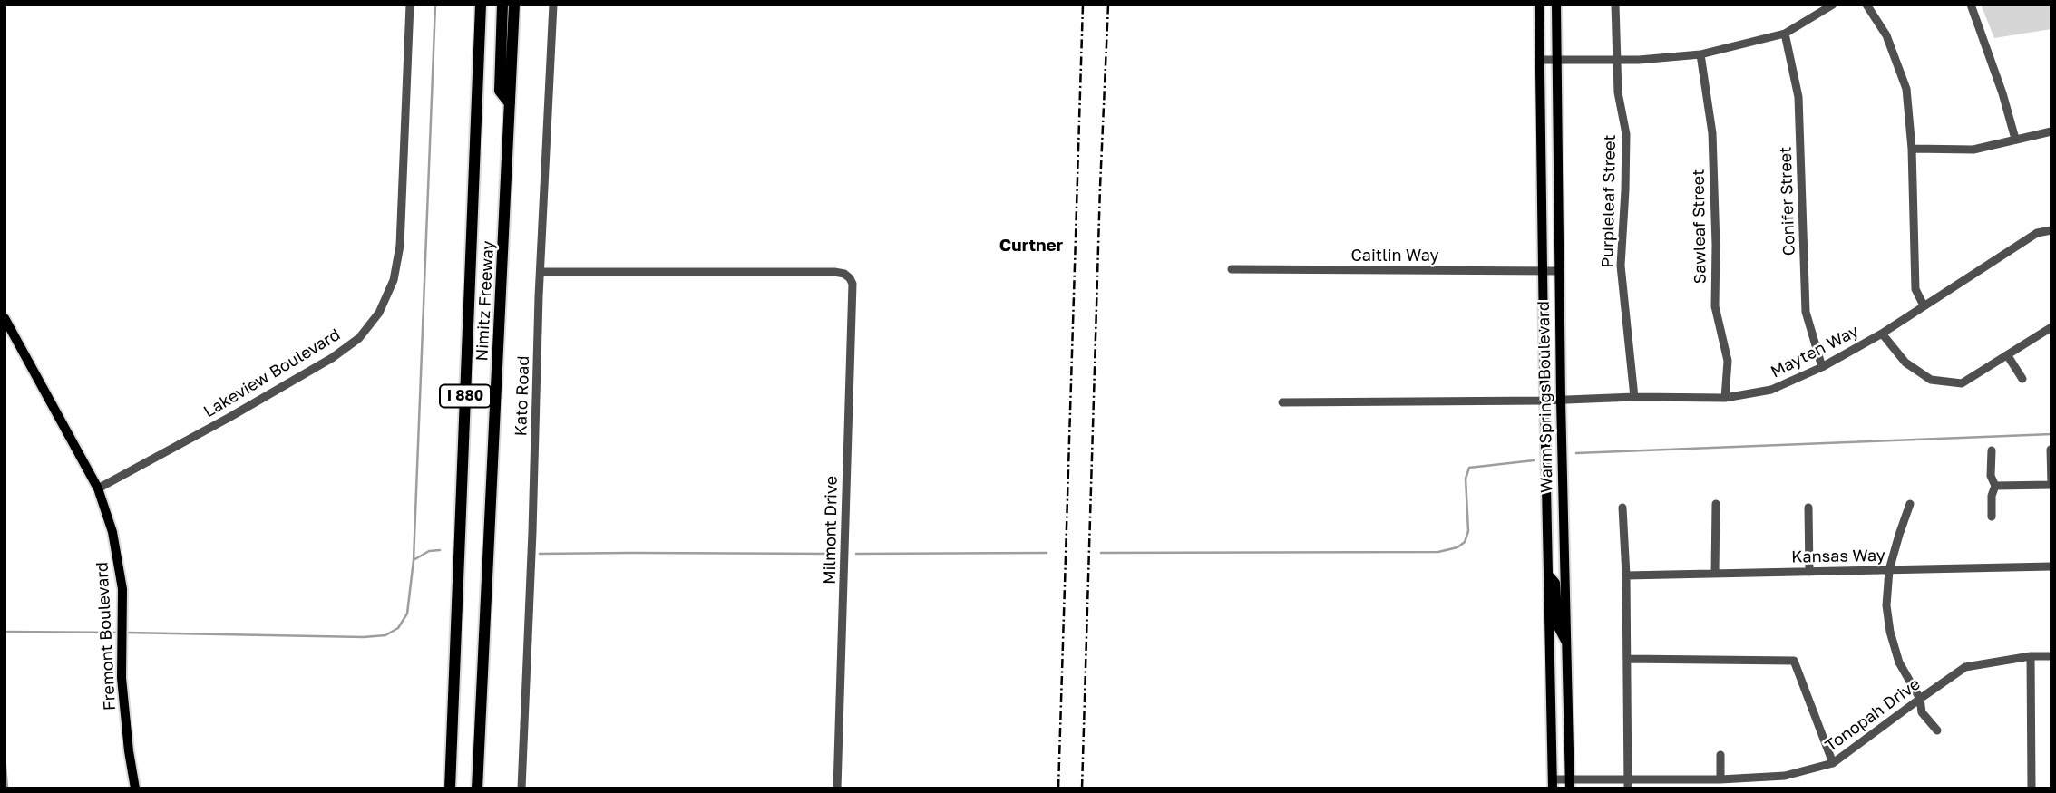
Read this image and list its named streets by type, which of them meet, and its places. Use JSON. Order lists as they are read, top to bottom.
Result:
{
  "streets": {
    "highway": ["Nimitz Freeway", "I 880"],
    "main road": ["Warm Springs Boulevard", "Fremont Boulevard"],
    "street": [
      "Purpleleaf Street",
      "Conifer Street",
      "Sawleaf Street",
      "Caitlin Way",
      "Mayten Way",
      "Lakeview Boulevard",
      "Kato Road",
      "Milmont Drive",
      "Kansas Way",
      "Tonopah Drive"
    ]
  },
  "crossings": [
    ["Purpleleaf Street", "Mayten Way"],
    ["Conifer Street", "Mayten Way"],
    ["Sawleaf Street", "Mayten Way"],
    ["Caitlin Way", "Warm Springs Boulevard"],
    ["Nimitz Freeway", "I 880"],
    ["Mayten Way", "Warm Springs Boulevard"],
    ["Lakeview Boulevard", "Fremont Boulevard"],
    ["Kato Road", "Milmont Drive"],
    ["Warm Springs Boulevard", "Tonopah Drive"]
  ],
  "districts": ["Curtner"]
}
